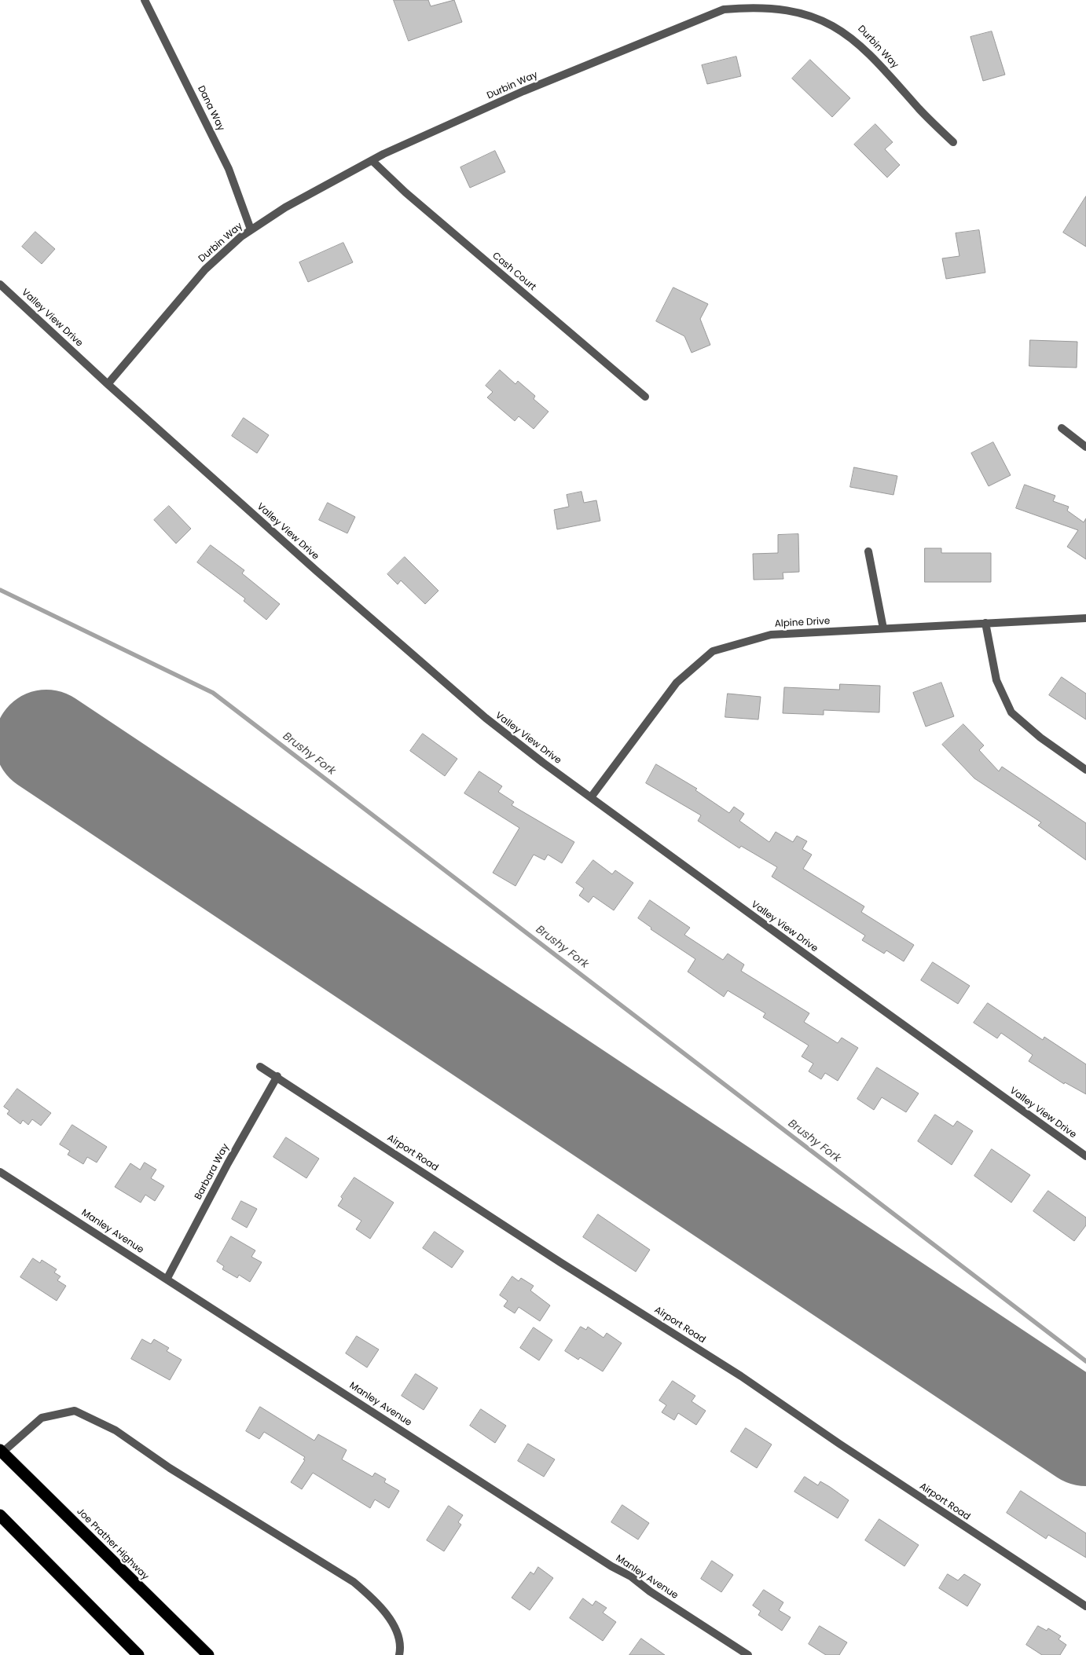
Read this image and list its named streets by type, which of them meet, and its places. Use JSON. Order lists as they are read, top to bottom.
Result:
{
  "streets": {
    "highway": ["Joe Prather Highway"],
    "street": [
      "Durbin Way",
      "Dana Way",
      "Cash Court",
      "Valley View Drive",
      "Alpine Drive",
      "Airport Road",
      "Barbara Way",
      "Manley Avenue"
    ]
  },
  "crossings": [
    ["Durbin Way", "Dana Way"],
    ["Durbin Way", "Cash Court"],
    ["Durbin Way", "Valley View Drive"],
    ["Valley View Drive", "Alpine Drive"],
    ["Airport Road", "Barbara Way"],
    ["Barbara Way", "Manley Avenue"]
  ],
  "water": ["Brushy Fork"]
}
